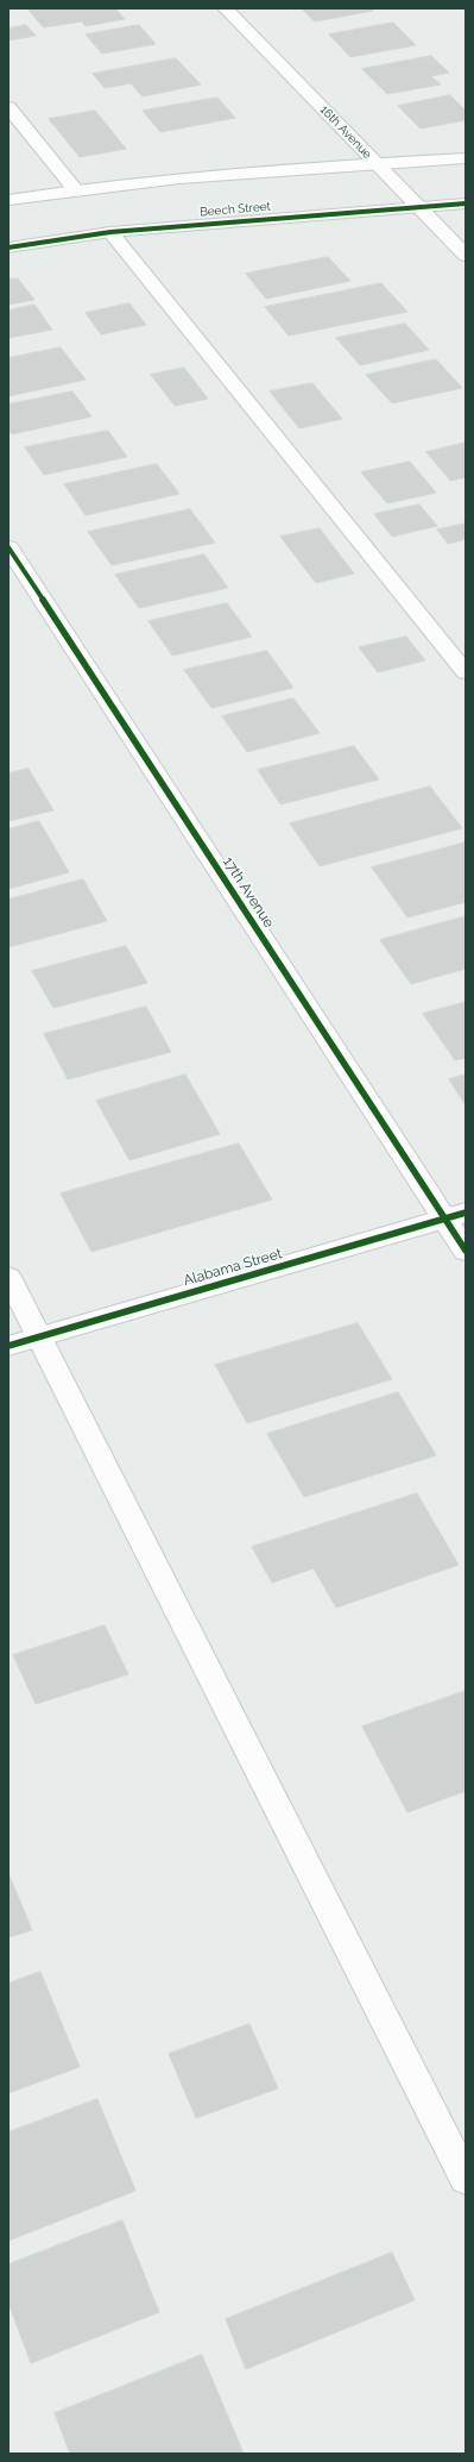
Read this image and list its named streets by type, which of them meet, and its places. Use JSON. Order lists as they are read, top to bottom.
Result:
{
  "streets": {
    "street": [
      "16th Avenue",
      "Beech Street",
      "17th Avenue",
      "Alabama Street"
    ]
  },
  "crossings": [
    ["16th Avenue", "Beech Street"],
    ["17th Avenue", "Alabama Street"]
  ]
}
